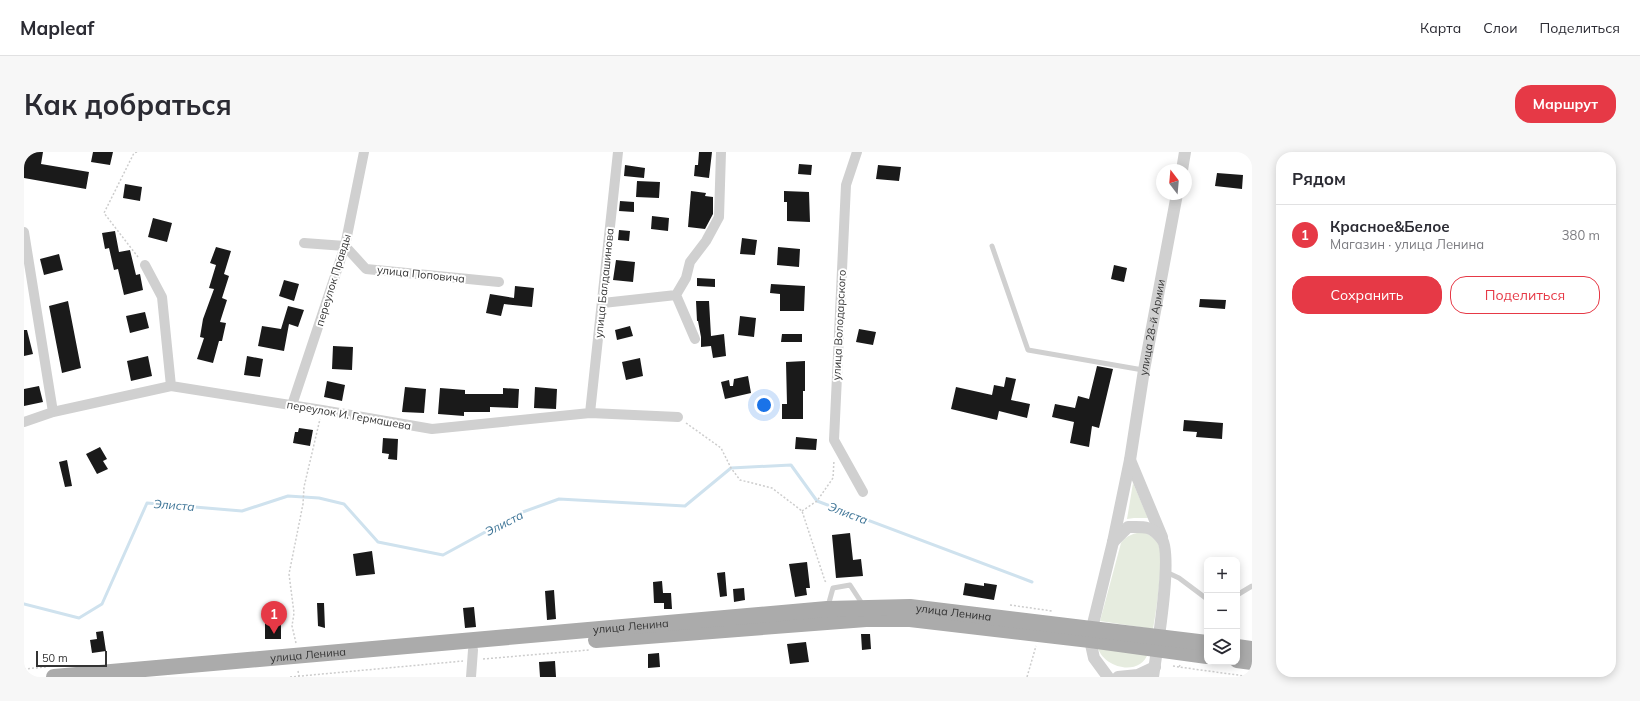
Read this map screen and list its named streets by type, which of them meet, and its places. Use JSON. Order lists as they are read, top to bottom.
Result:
{
  "streets": {
    "main road": ["улица Ленина"],
    "street": [
      "улица Поповича",
      "переулок Правды",
      "улица Балдашинова",
      "улица Володарского",
      "улица 28-й Армии",
      "переулок И. Гермашева"
    ]
  },
  "crossings": [
    ["улица Поповича", "переулок Правды"],
    ["переулок Правды", "переулок И. Гермашева"],
    ["улица Балдашинова", "переулок И. Гермашева"],
    ["улица 28-й Армии", "улица Ленина"]
  ],
  "water": ["Элиста"],
  "scale_bar": "50 m",
  "north": "top",
  "page": {
    "header": "Mapleaf",
    "nav": ["Карта", "Слои", "Поделиться"],
    "buttons": [
      "Маршрут",
      ["Сохранить", "Поделиться"]
    ],
    "title": "Как добраться",
    "heading": "Рядом",
    "list": [
      {
        "mark": "1",
        "name": "Красное&Белое",
        "note": "Магазин · улица Ленина",
        "value": "380 m"
      }
    ],
    "map_buttons": ["+", "−"],
    "pins": "1",
    "scale": "50 m"
  }
}
